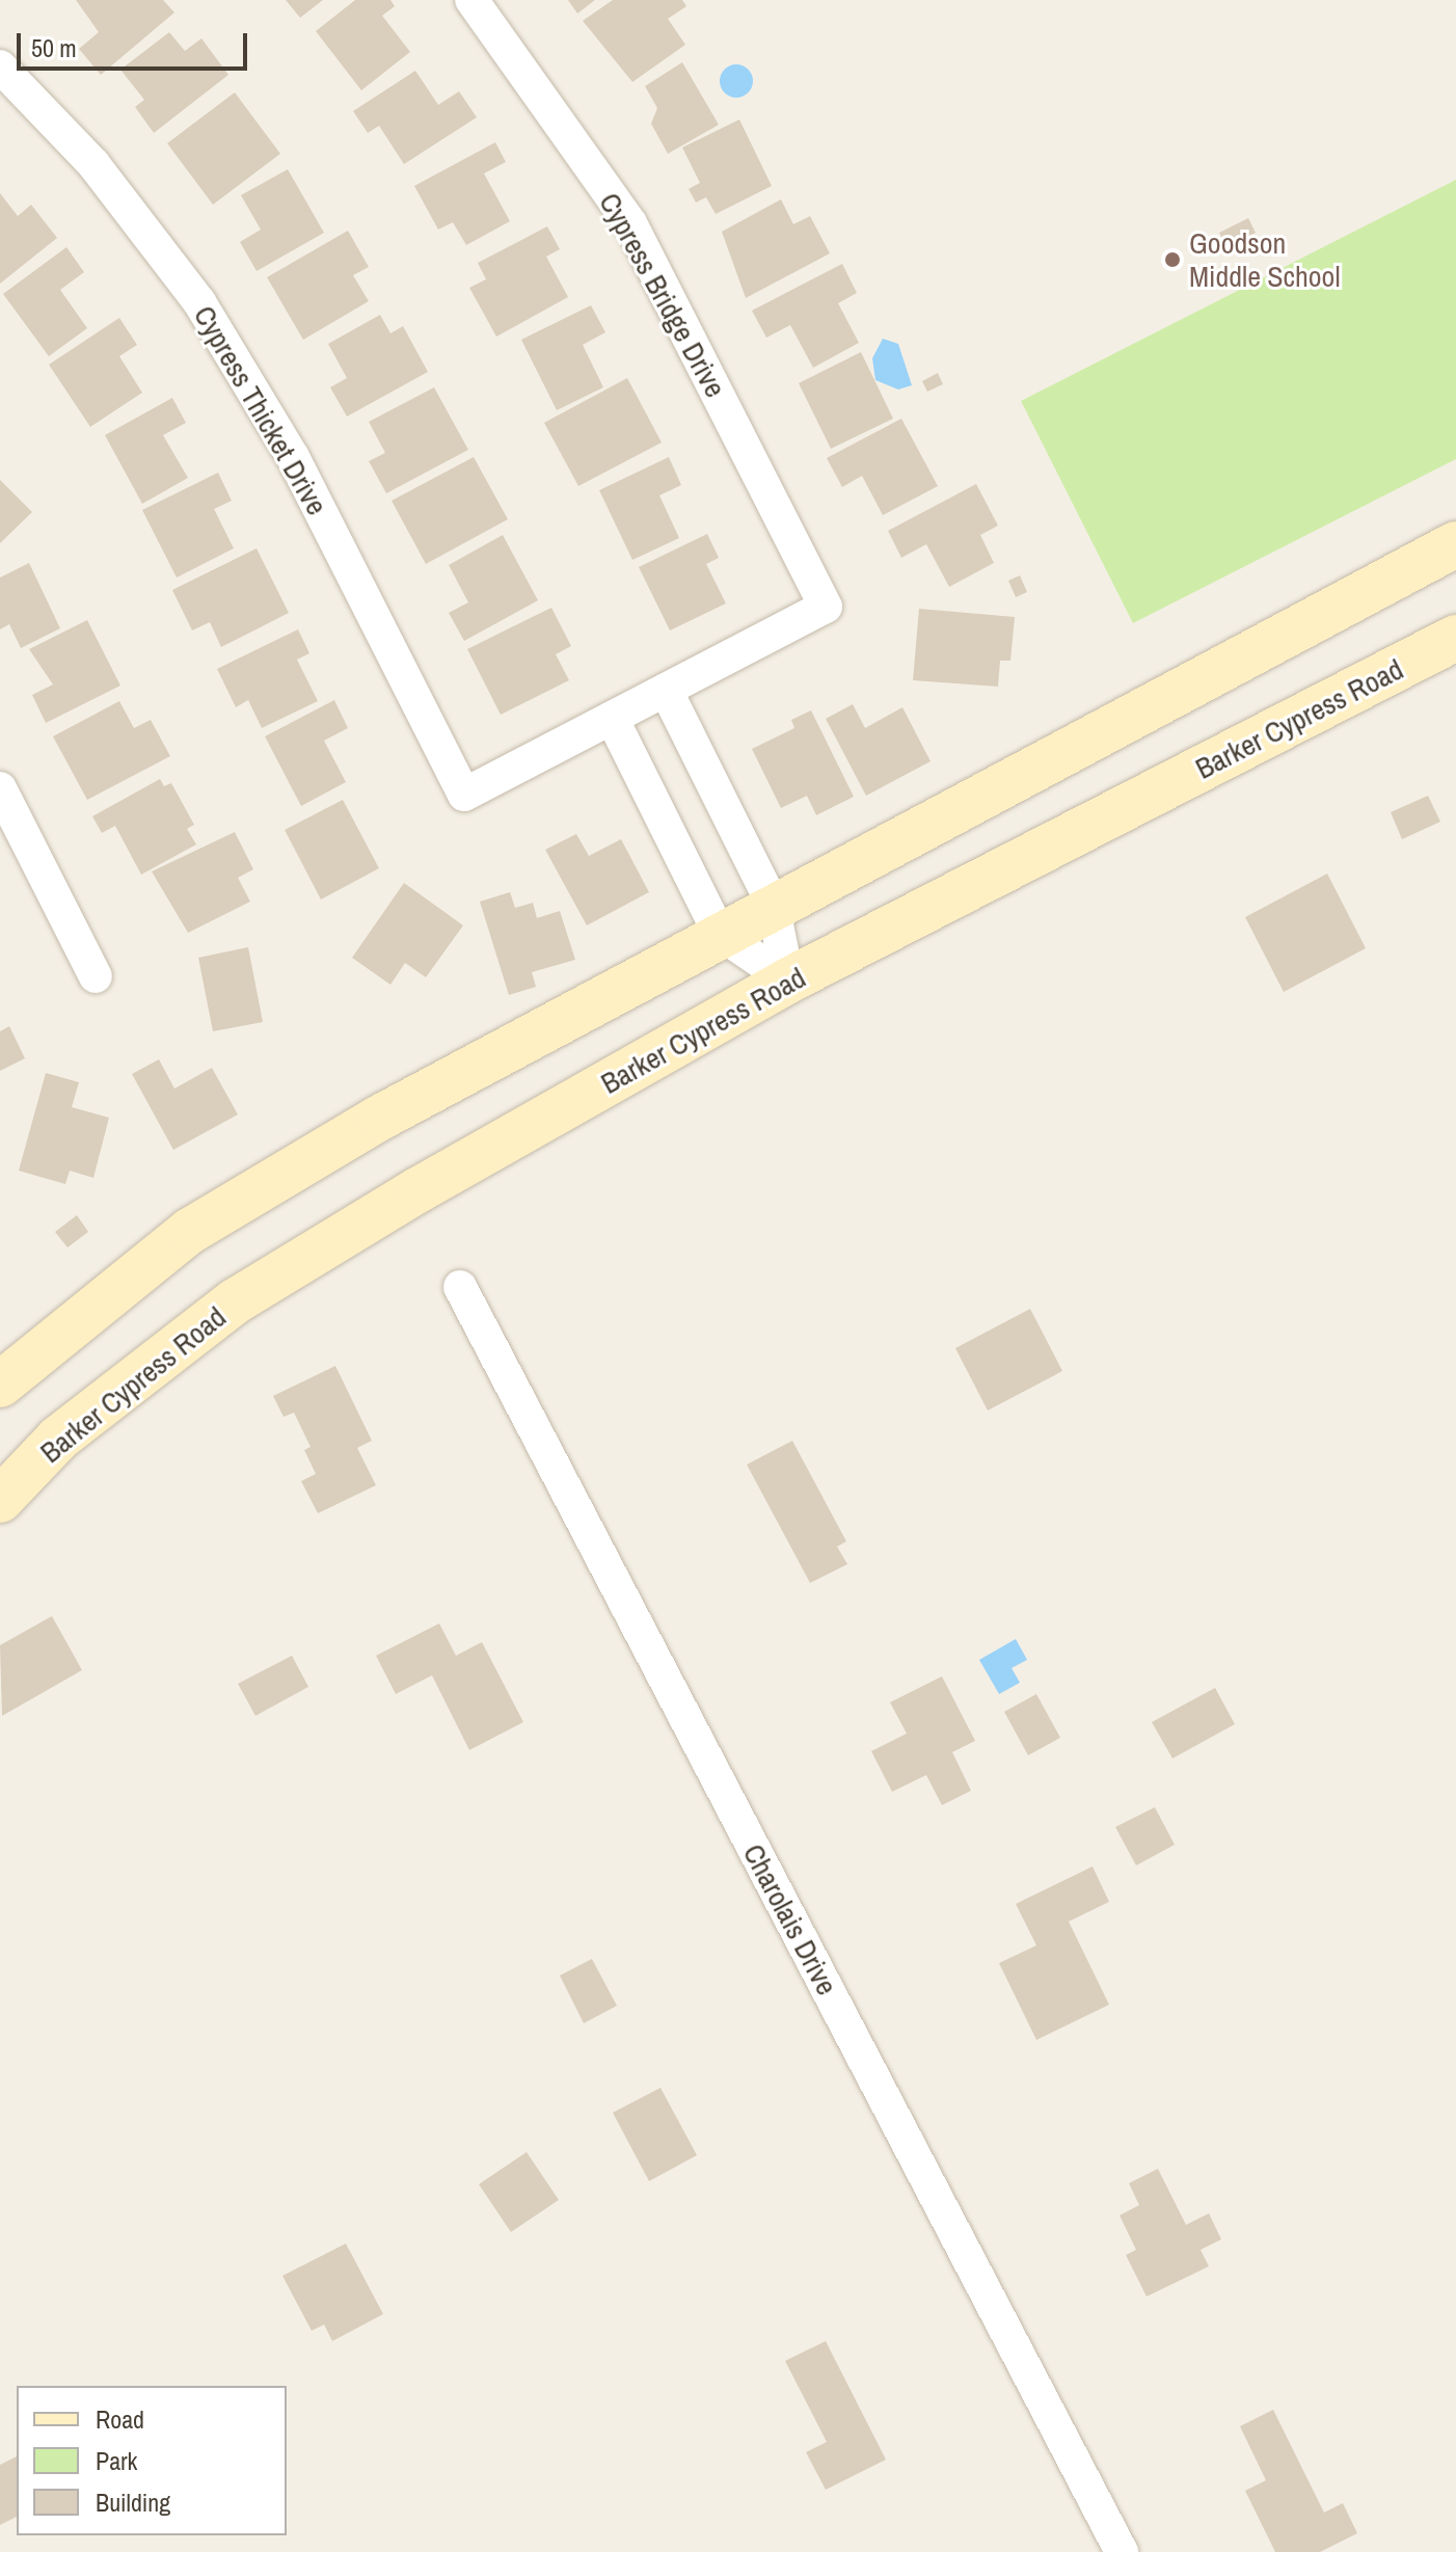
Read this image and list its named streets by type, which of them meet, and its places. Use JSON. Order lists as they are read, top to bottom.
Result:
{
  "streets": {
    "main road": ["Barker Cypress Road"],
    "street": ["Cypress Bridge Drive", "Cypress Thicket Drive", "Charolais Drive"]
  },
  "places": ["Goodson Middle School"],
  "legend": ["Road", "Park", "Building"],
  "scale_bar": "50 m"
}
